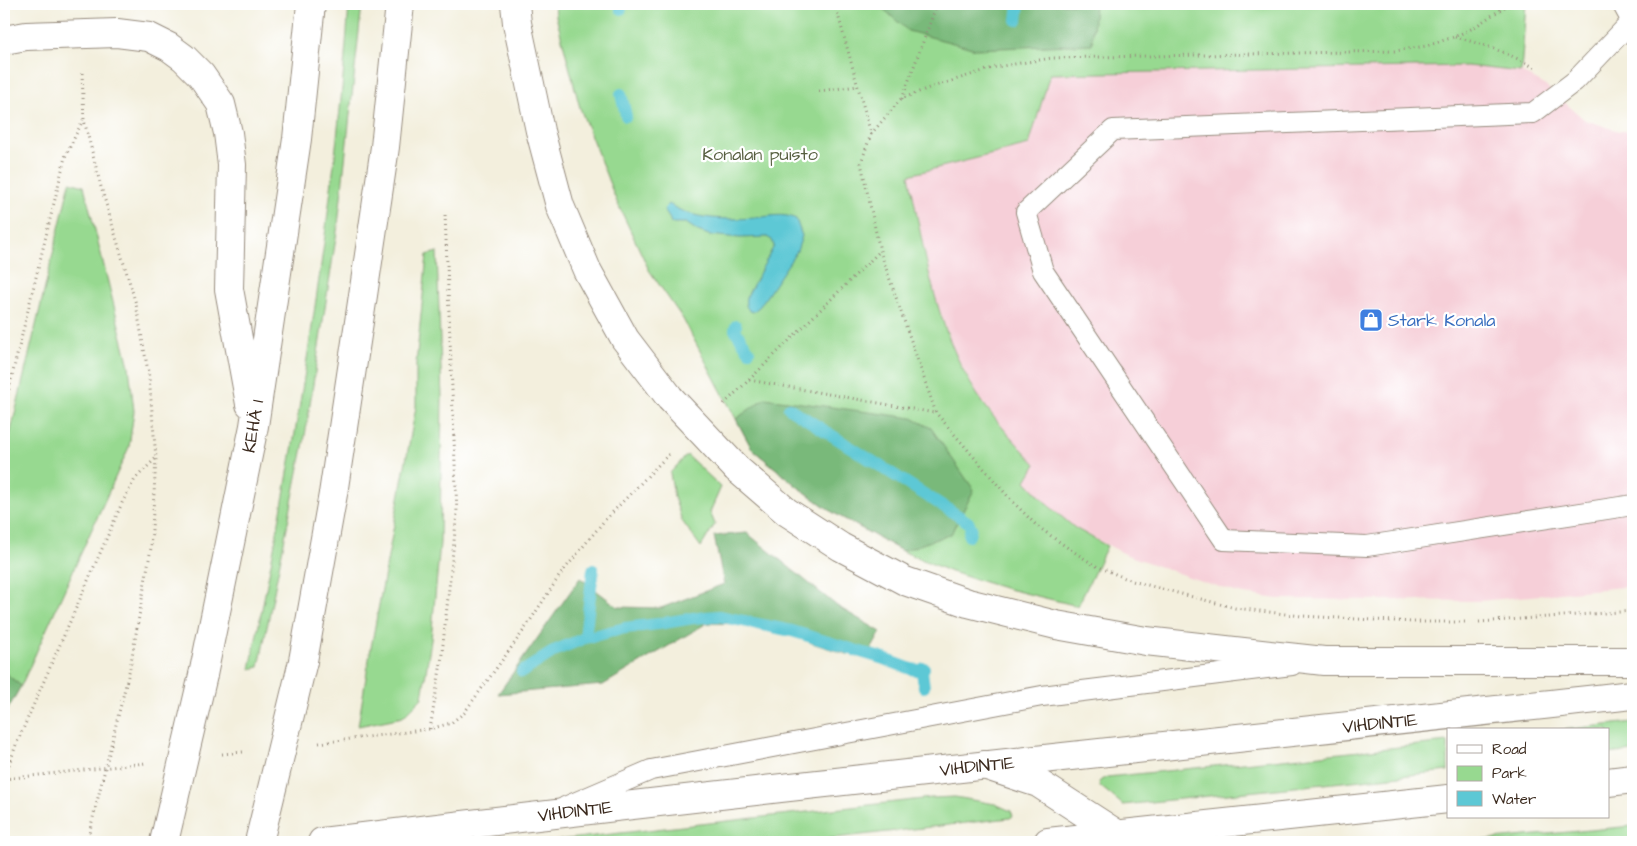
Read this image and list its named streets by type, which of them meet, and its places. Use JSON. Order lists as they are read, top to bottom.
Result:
{
  "streets": {
    "main road": ["KEHÄ I", "VIHDINTIE"]
  },
  "parks": ["Konalan puisto"],
  "places": {
    "shop": ["Stark Konala"]
  },
  "legend": ["Road", "Park", "Water"]
}
